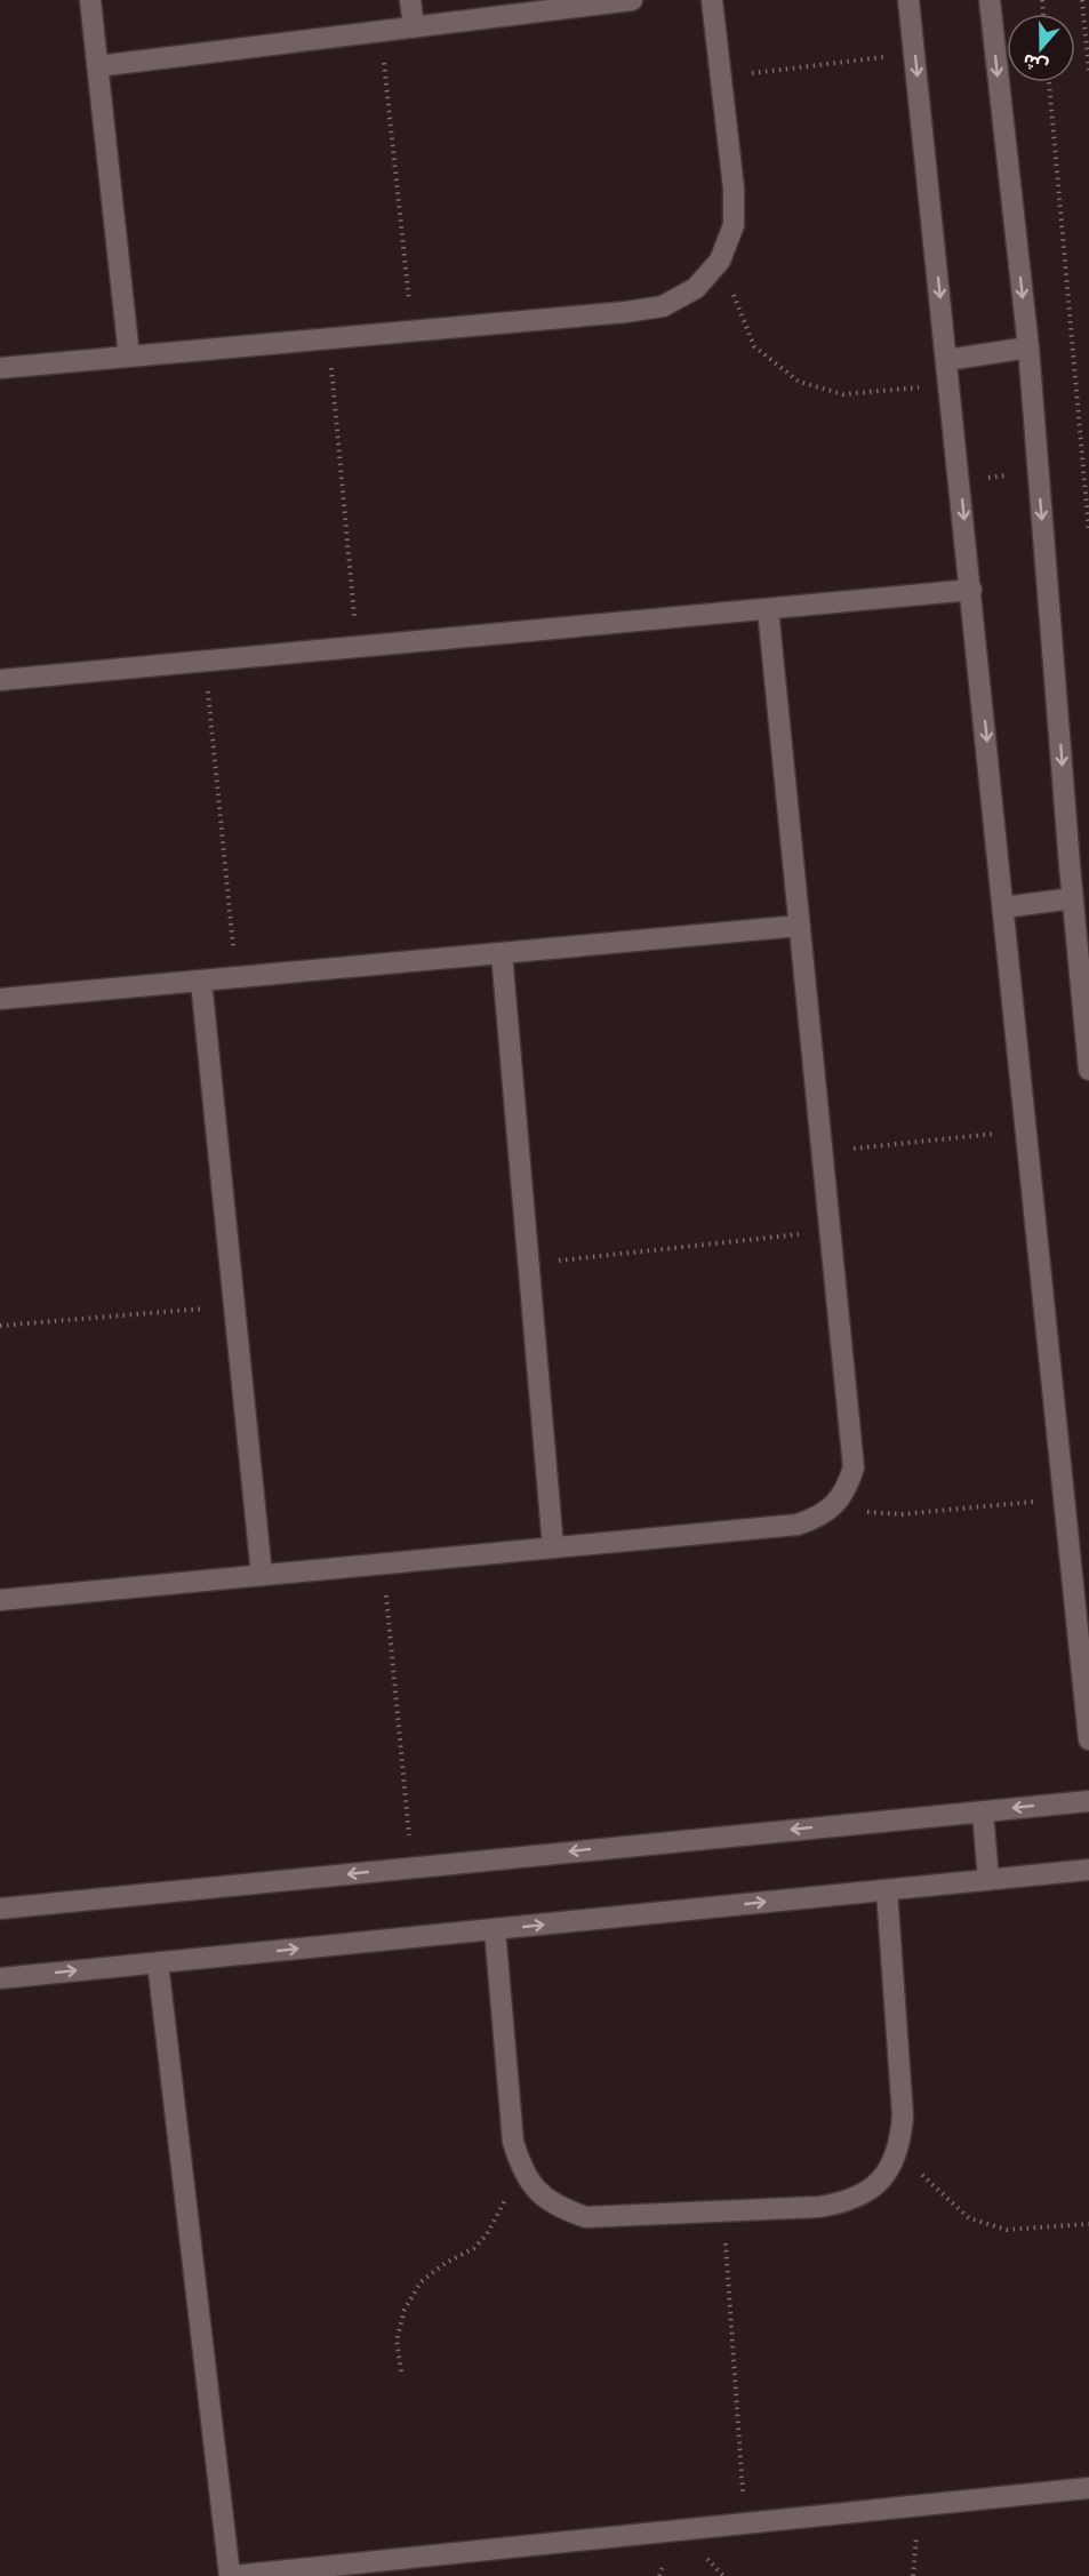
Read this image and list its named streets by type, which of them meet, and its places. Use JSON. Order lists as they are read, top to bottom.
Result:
{
  "north": "bottom"
}
